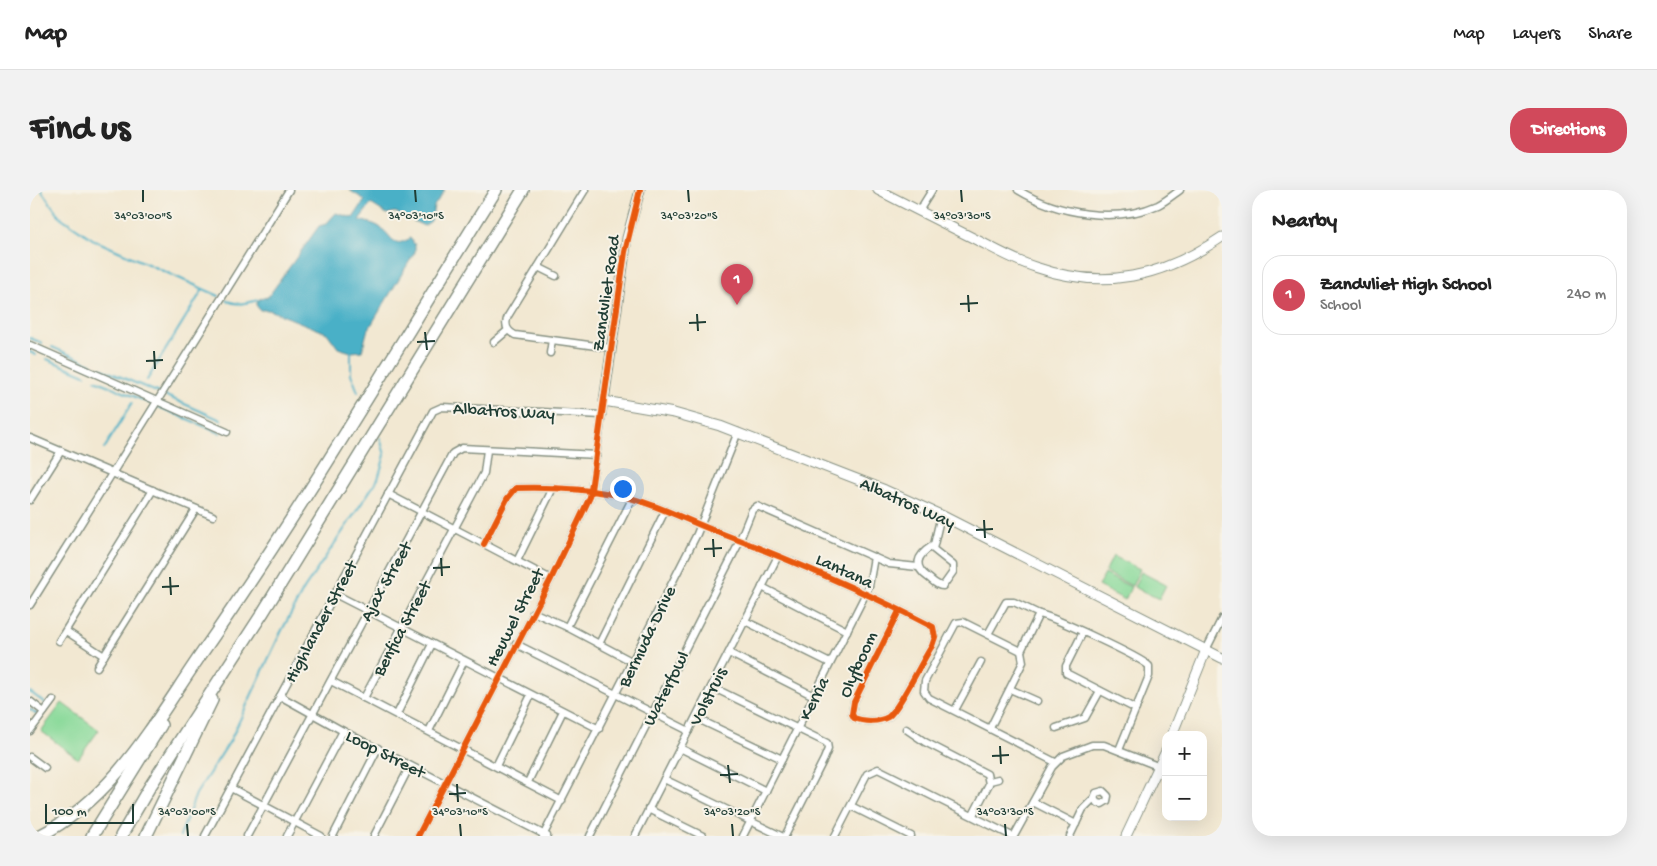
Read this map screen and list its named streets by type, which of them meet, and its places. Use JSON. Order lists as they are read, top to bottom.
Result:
{
  "streets": {
    "street": [
      "Zandvliet Road",
      "Albatros Way",
      "Lantana",
      "Ajax Street",
      "Heuwel Street",
      "Highlander Street",
      "Benfica Street",
      "Bermuda Drive",
      "Olyfboom",
      "Waterfowl",
      "Volstruis",
      "Kerria",
      "Loop Street"
    ]
  },
  "crossings": [
    ["Zandvliet Road", "Albatros Way"],
    ["Zandvliet Road", "Heuwel Street"],
    ["Albatros Way", "Heuwel Street"],
    ["Albatros Way", "Highlander Street"],
    ["Albatros Way", "Bermuda Drive"],
    ["Lantana", "Heuwel Street"],
    ["Lantana", "Bermuda Drive"],
    ["Lantana", "Olyfboom"],
    ["Lantana", "Waterfowl"],
    ["Lantana", "Volstruis"],
    ["Lantana", "Kerria"],
    ["Ajax Street", "Heuwel Street"],
    ["Ajax Street", "Benfica Street"],
    ["Ajax Street", "Loop Street"],
    ["Heuwel Street", "Loop Street"],
    ["Highlander Street", "Loop Street"],
    ["Bermuda Drive", "Loop Street"],
    ["Waterfowl", "Kerria"]
  ],
  "scale_bar": "100 m",
  "page": {
    "header": "Map",
    "nav": ["Map", "Layers", "Share"],
    "buttons": "Directions",
    "title": "Find us",
    "heading": "Nearby",
    "list": [
      {
        "mark": "1",
        "name": "Zandvliet High School",
        "note": "School",
        "value": "240 m"
      }
    ],
    "pins": "1",
    "map_buttons": ["+", "−"],
    "scale": "100 m"
  },
  "coordinates": [
    "34°03'00\"S",
    "34°03'10\"S",
    "34°03'20\"S",
    "34°03'30\"S"
  ]
}
